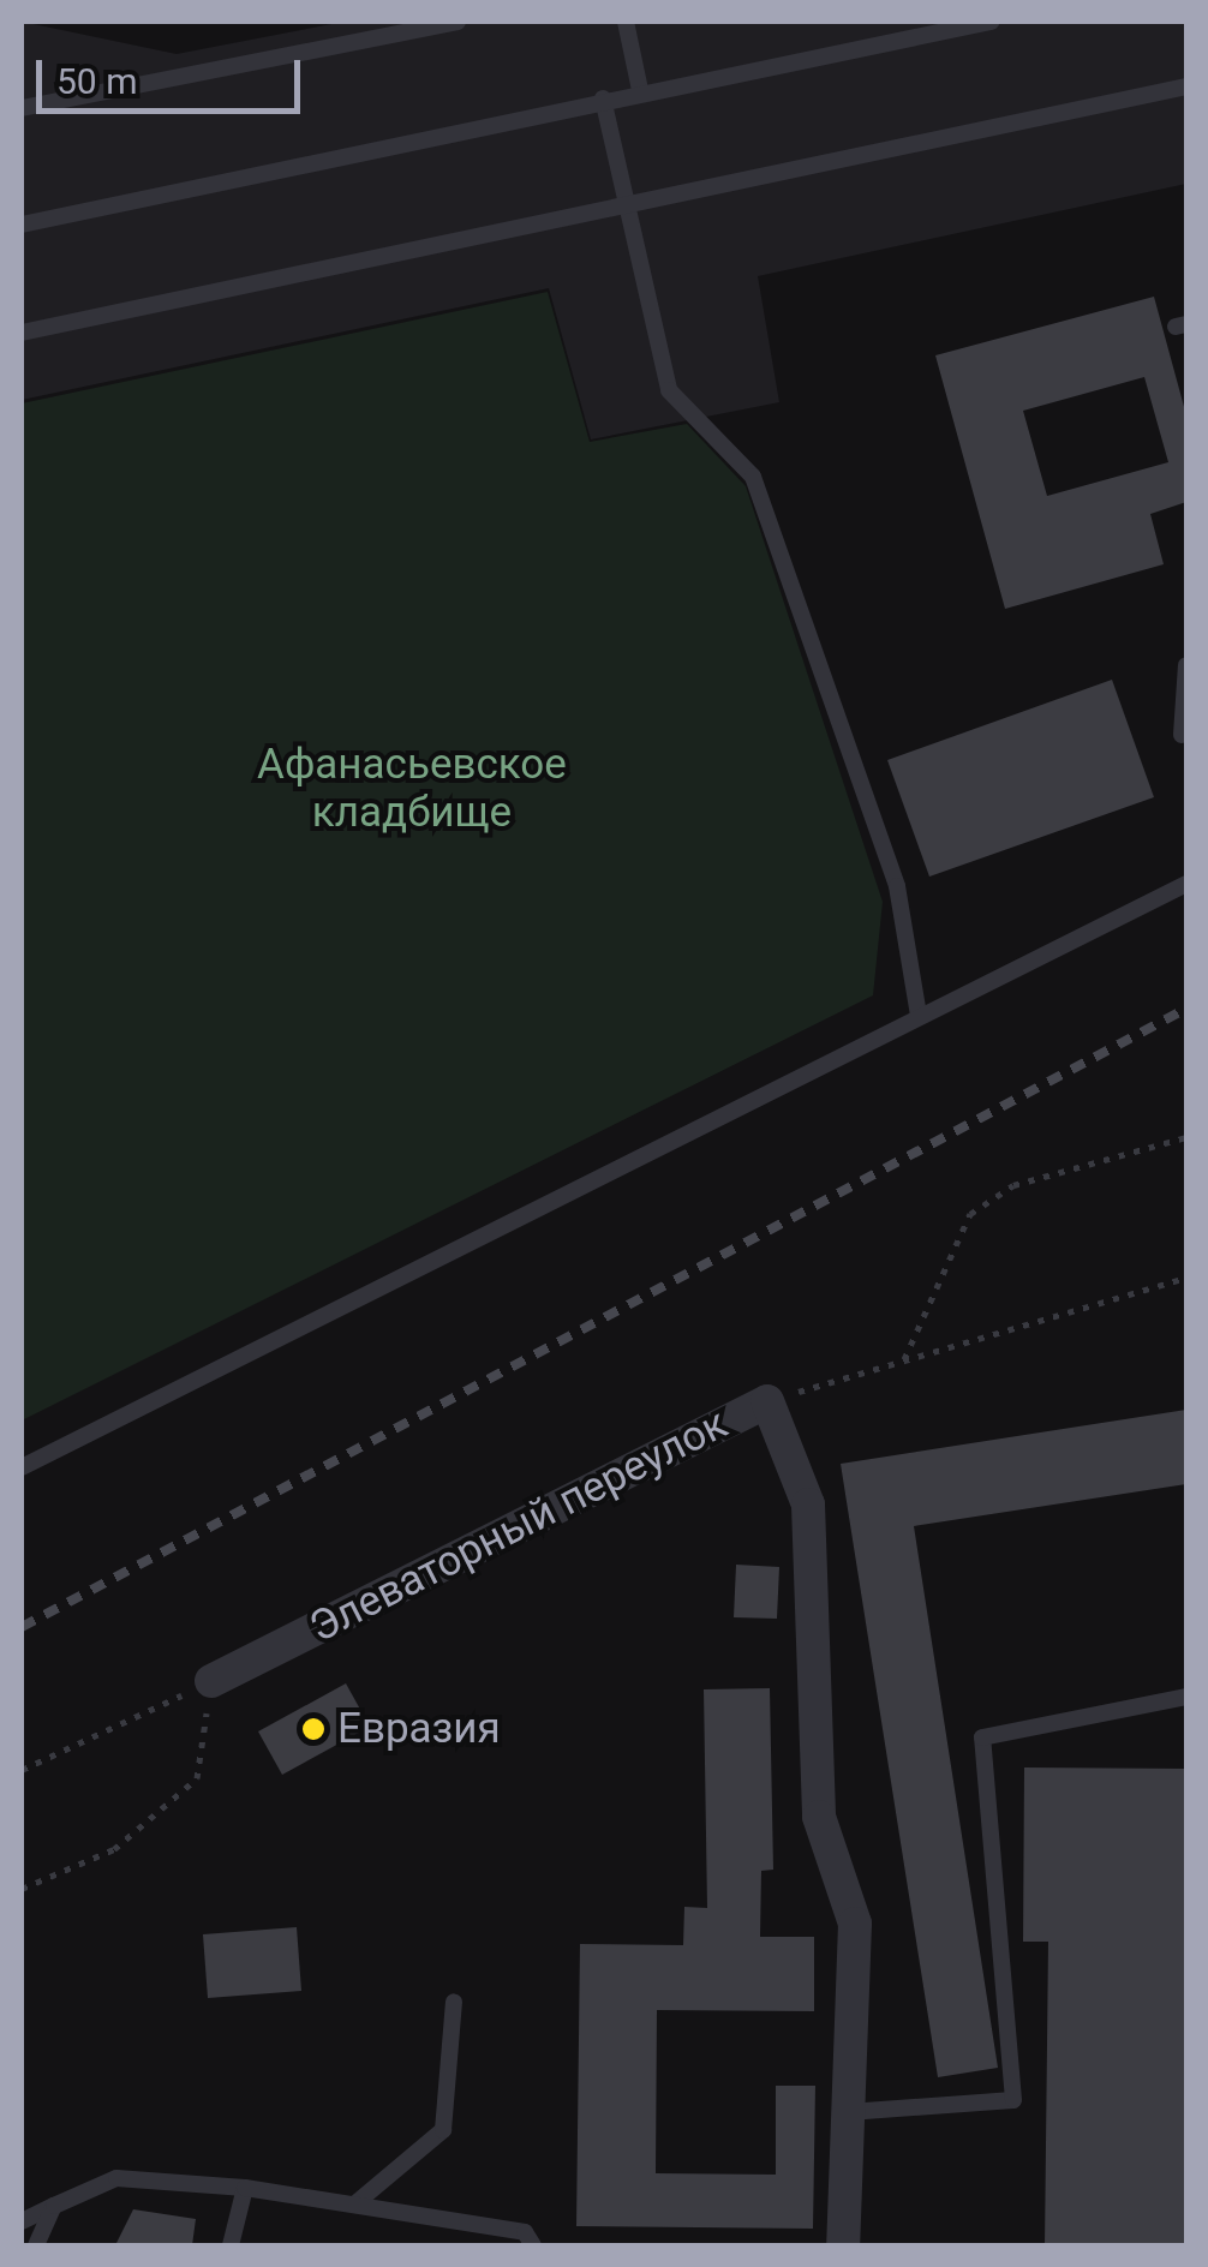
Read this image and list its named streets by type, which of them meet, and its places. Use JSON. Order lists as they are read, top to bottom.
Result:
{
  "streets": {
    "street": ["Элеваторный переулок"]
  },
  "parks": ["Афанасьевское кладбище"],
  "places": ["Евразия"],
  "scale_bar": "50 m"
}
